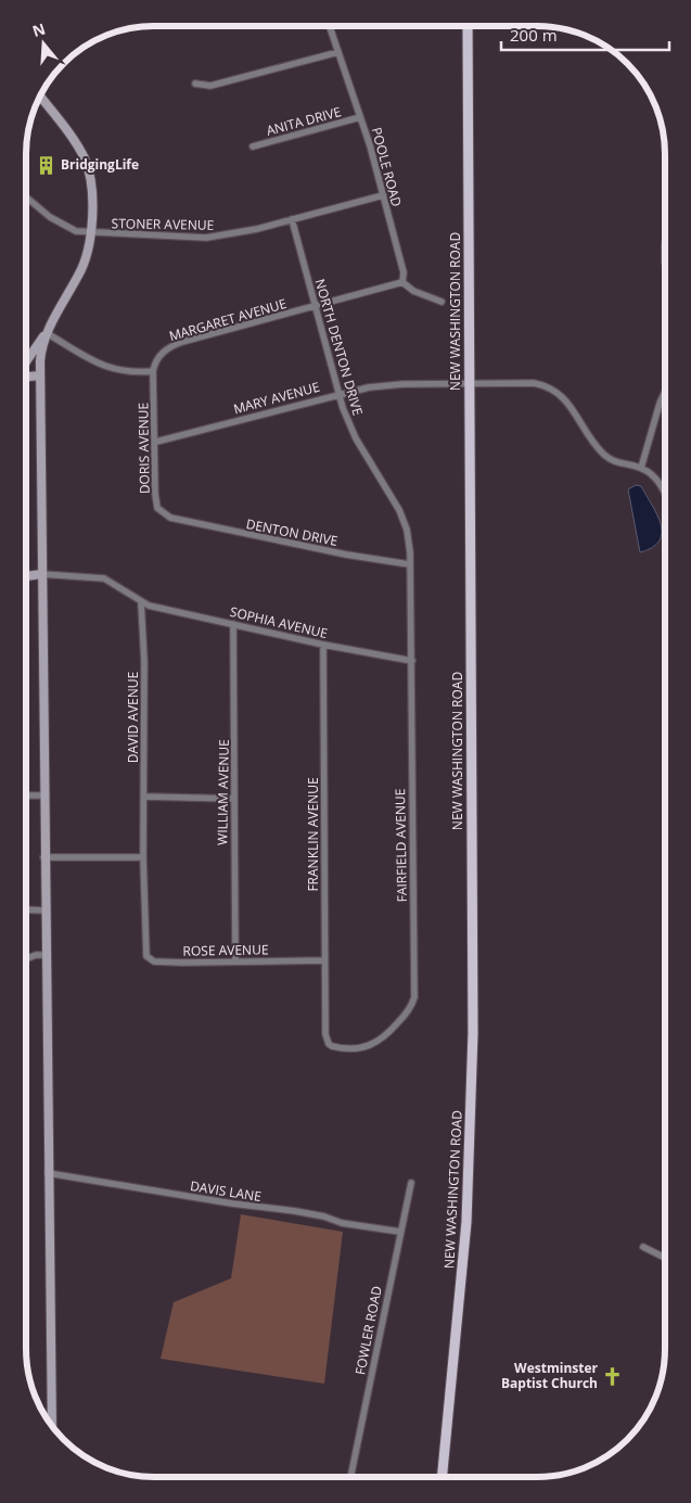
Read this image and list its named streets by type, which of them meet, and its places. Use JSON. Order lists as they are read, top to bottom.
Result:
{
  "streets": {
    "main road": ["NEW WASHINGTON ROAD"],
    "street": [
      "ANITA DRIVE",
      "POOLE ROAD",
      "STONER AVENUE",
      "MARGARET AVENUE",
      "NORTH DENTON DRIVE",
      "MARY AVENUE",
      "DORIS AVENUE",
      "DENTON DRIVE",
      "SOPHIA AVENUE",
      "DAVID AVENUE",
      "WILLIAM AVENUE",
      "FRANKLIN AVENUE",
      "FAIRFIELD AVENUE",
      "ROSE AVENUE",
      "DAVIS LANE",
      "FOWLER ROAD"
    ]
  },
  "crossings": [
    ["ANITA DRIVE", "POOLE ROAD"],
    ["POOLE ROAD", "STONER AVENUE"],
    ["POOLE ROAD", "MARGARET AVENUE"],
    ["STONER AVENUE", "NORTH DENTON DRIVE"],
    ["NEW WASHINGTON ROAD", "MARY AVENUE"],
    ["MARGARET AVENUE", "NORTH DENTON DRIVE"],
    ["MARGARET AVENUE", "DORIS AVENUE"],
    ["NORTH DENTON DRIVE", "MARY AVENUE"],
    ["NORTH DENTON DRIVE", "DENTON DRIVE"],
    ["NORTH DENTON DRIVE", "FAIRFIELD AVENUE"],
    ["MARY AVENUE", "DORIS AVENUE"],
    ["DORIS AVENUE", "DENTON DRIVE"],
    ["DENTON DRIVE", "FAIRFIELD AVENUE"],
    ["SOPHIA AVENUE", "DAVID AVENUE"],
    ["SOPHIA AVENUE", "WILLIAM AVENUE"],
    ["SOPHIA AVENUE", "FRANKLIN AVENUE"],
    ["SOPHIA AVENUE", "FAIRFIELD AVENUE"],
    ["DAVID AVENUE", "ROSE AVENUE"],
    ["WILLIAM AVENUE", "ROSE AVENUE"],
    ["FRANKLIN AVENUE", "FAIRFIELD AVENUE"],
    ["FRANKLIN AVENUE", "ROSE AVENUE"],
    ["DAVIS LANE", "FOWLER ROAD"]
  ],
  "places": {
    "building": ["BridgingLife"],
    "church": ["Westminster Baptist Church"]
  },
  "scale_bar": "200 m",
  "north": "top"
}
